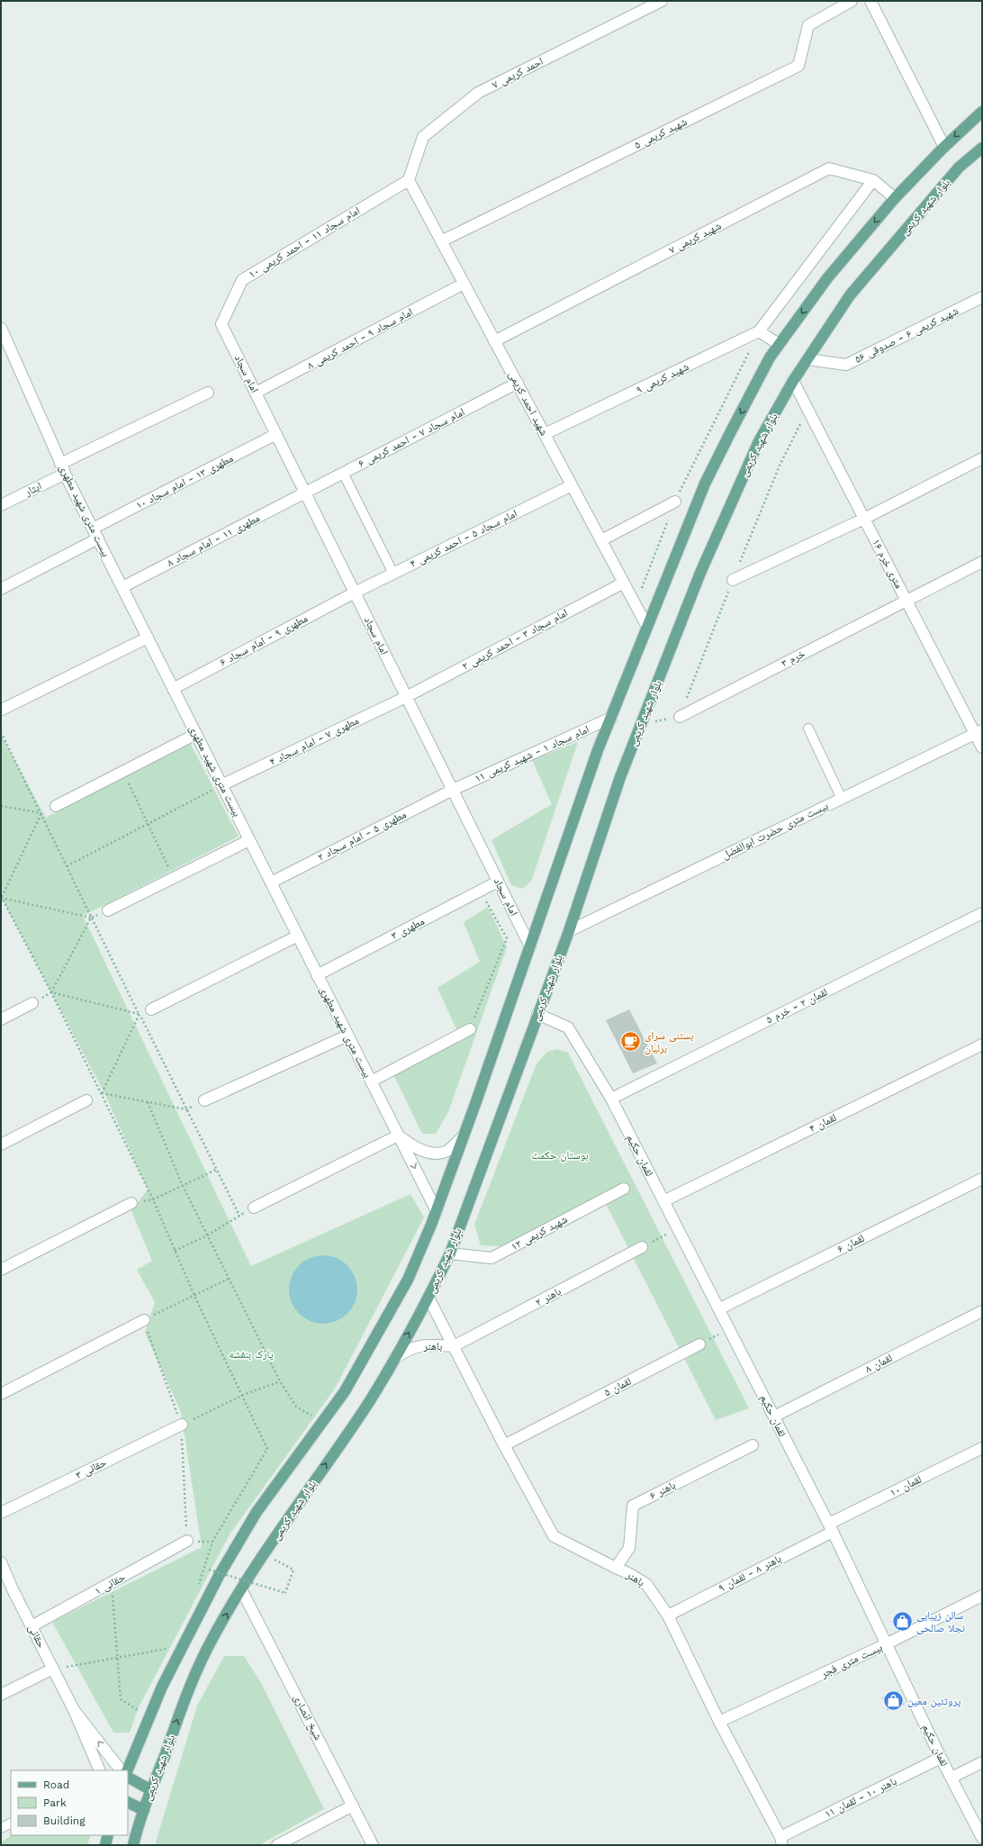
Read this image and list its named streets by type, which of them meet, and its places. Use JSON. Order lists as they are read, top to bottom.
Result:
{
  "streets": {
    "main road": ["بلوار شهید کریمی"],
    "street": [
      "احمد کریمی ۷",
      "شهید کریمی ۵",
      "شهید کریمی ۷",
      "امام سجاد ۱۱ - احمد کریمی ۱۰",
      "شهید کریمی ۶ - صدوقی ۵۶",
      "امام سجاد ۹ - احمد کریمی ۸",
      "امام سجاد",
      "شهید کریمی ۹",
      "شهید احمد کریمی",
      "امام سجاد ۷ - احمد کریمی ۶",
      "مطهری ۱۳ - امام سجاد ۱۰",
      "ایثار",
      "بیست متری شهید مطهری",
      "امام سجاد ۵ - احمد کریمی ۴",
      "مطهری ۱۱ - امام سجاد ۸",
      "۱۶ متری خرم",
      "امام سجاد ۳ - احمد کریمی ۲",
      "مطهری ۹ - امام سجاد ۶",
      "خرم ۳",
      "مطهری ۷ - امام سجاد ۴",
      "امام سجاد ۱ - شهید کریمی ۱۱",
      "بیست متری حضرت ابوالفضل",
      "مطهری ۵ - امام سجاد ۲",
      "مطهری ۳",
      "لقمان ۲ - خرم ۵",
      "لقمان ۴",
      "لقمان حکیم",
      "شهید کریمی ۱۲",
      "لقمان ۶",
      "باهنر ۲",
      "باهنر",
      "لقمان ۸",
      "لقمان ۵",
      "حقانی ۳",
      "لقمان ۱۰",
      "باهنر ۶",
      "باهنر ۸ - لقمان ۹",
      "حقانی ۱",
      "حقانی",
      "بیست متری فجر",
      "شیخ انصاری",
      "باهنر ۱۰ - لقمان ۱۱"
    ]
  },
  "crossings": [
    ["احمد کریمی ۷", "امام سجاد ۱۱ - احمد کریمی ۱۰"],
    ["احمد کریمی ۷", "شهید احمد کریمی"],
    ["شهید کریمی ۵", "شهید احمد کریمی"],
    ["بلوار شهید کریمی", "شهید کریمی ۶ - صدوقی ۵۶"],
    ["بلوار شهید کریمی", "۱۶ متری خرم"],
    ["بلوار شهید کریمی", "بیست متری حضرت ابوالفضل"],
    ["بلوار شهید کریمی", "لقمان حکیم"],
    ["بلوار شهید کریمی", "شهید کریمی ۱۲"],
    ["بلوار شهید کریمی", "باهنر"],
    ["بلوار شهید کریمی", "شیخ انصاری"],
    ["شهید کریمی ۷", "شهید احمد کریمی"],
    ["امام سجاد ۱۱ - احمد کریمی ۱۰", "امام سجاد"],
    ["امام سجاد ۱۱ - احمد کریمی ۱۰", "شهید احمد کریمی"],
    ["امام سجاد ۹ - احمد کریمی ۸", "امام سجاد"],
    ["امام سجاد ۹ - احمد کریمی ۸", "شهید احمد کریمی"],
    ["امام سجاد", "امام سجاد ۷ - احمد کریمی ۶"],
    ["امام سجاد", "مطهری ۱۳ - امام سجاد ۱۰"],
    ["امام سجاد", "امام سجاد ۵ - احمد کریمی ۴"],
    ["امام سجاد", "مطهری ۱۱ - امام سجاد ۸"],
    ["امام سجاد", "امام سجاد ۳ - احمد کریمی ۲"],
    ["امام سجاد", "مطهری ۹ - امام سجاد ۶"],
    ["امام سجاد", "مطهری ۷ - امام سجاد ۴"],
    ["امام سجاد", "امام سجاد ۱ - شهید کریمی ۱۱"],
    ["امام سجاد", "مطهری ۵ - امام سجاد ۲"],
    ["امام سجاد", "مطهری ۳"],
    ["شهید کریمی ۹", "شهید احمد کریمی"],
    ["شهید احمد کریمی", "امام سجاد ۷ - احمد کریمی ۶"],
    ["شهید احمد کریمی", "امام سجاد ۵ - احمد کریمی ۴"],
    ["شهید احمد کریمی", "امام سجاد ۳ - احمد کریمی ۲"],
    ["امام سجاد ۷ - احمد کریمی ۶", "مطهری ۱۱ - امام سجاد ۸"],
    ["مطهری ۱۳ - امام سجاد ۱۰", "بیست متری شهید مطهری"],
    ["ایثار", "بیست متری شهید مطهری"],
    ["بیست متری شهید مطهری", "مطهری ۱۱ - امام سجاد ۸"],
    ["بیست متری شهید مطهری", "مطهری ۹ - امام سجاد ۶"],
    ["بیست متری شهید مطهری", "مطهری ۷ - امام سجاد ۴"],
    ["بیست متری شهید مطهری", "مطهری ۵ - امام سجاد ۲"],
    ["بیست متری شهید مطهری", "مطهری ۳"],
    ["امام سجاد ۵ - احمد کریمی ۴", "مطهری ۹ - امام سجاد ۶"],
    ["۱۶ متری خرم", "خرم ۳"],
    ["۱۶ متری خرم", "بیست متری حضرت ابوالفضل"],
    ["امام سجاد ۳ - احمد کریمی ۲", "مطهری ۷ - امام سجاد ۴"],
    ["امام سجاد ۱ - شهید کریمی ۱۱", "مطهری ۵ - امام سجاد ۲"],
    ["لقمان ۲ - خرم ۵", "لقمان حکیم"],
    ["لقمان ۴", "لقمان حکیم"],
    ["لقمان حکیم", "لقمان ۶"],
    ["لقمان حکیم", "لقمان ۸"],
    ["لقمان حکیم", "لقمان ۱۰"],
    ["لقمان حکیم", "باهنر ۸ - لقمان ۹"],
    ["لقمان حکیم", "بیست متری فجر"],
    ["لقمان حکیم", "باهنر ۱۰ - لقمان ۱۱"],
    ["باهنر ۲", "باهنر"],
    ["باهنر", "لقمان ۵"],
    ["باهنر", "باهنر ۶"],
    ["باهنر", "باهنر ۸ - لقمان ۹"],
    ["باهنر", "بیست متری فجر"],
    ["باهنر", "باهنر ۱۰ - لقمان ۱۱"],
    ["لقمان ۱۰", "باهنر ۸ - لقمان ۹"],
    ["حقانی ۱", "حقانی"]
  ],
  "parks": ["بوستان حکمت", "پارک بنفشه"],
  "places": {
    "cafe": ["بستنی سرای برلیان"],
    "shop": ["سالن زیبایی نجلا صالحی", "پروتئین معین"]
  },
  "legend": ["Road", "Park", "Building"]
}
